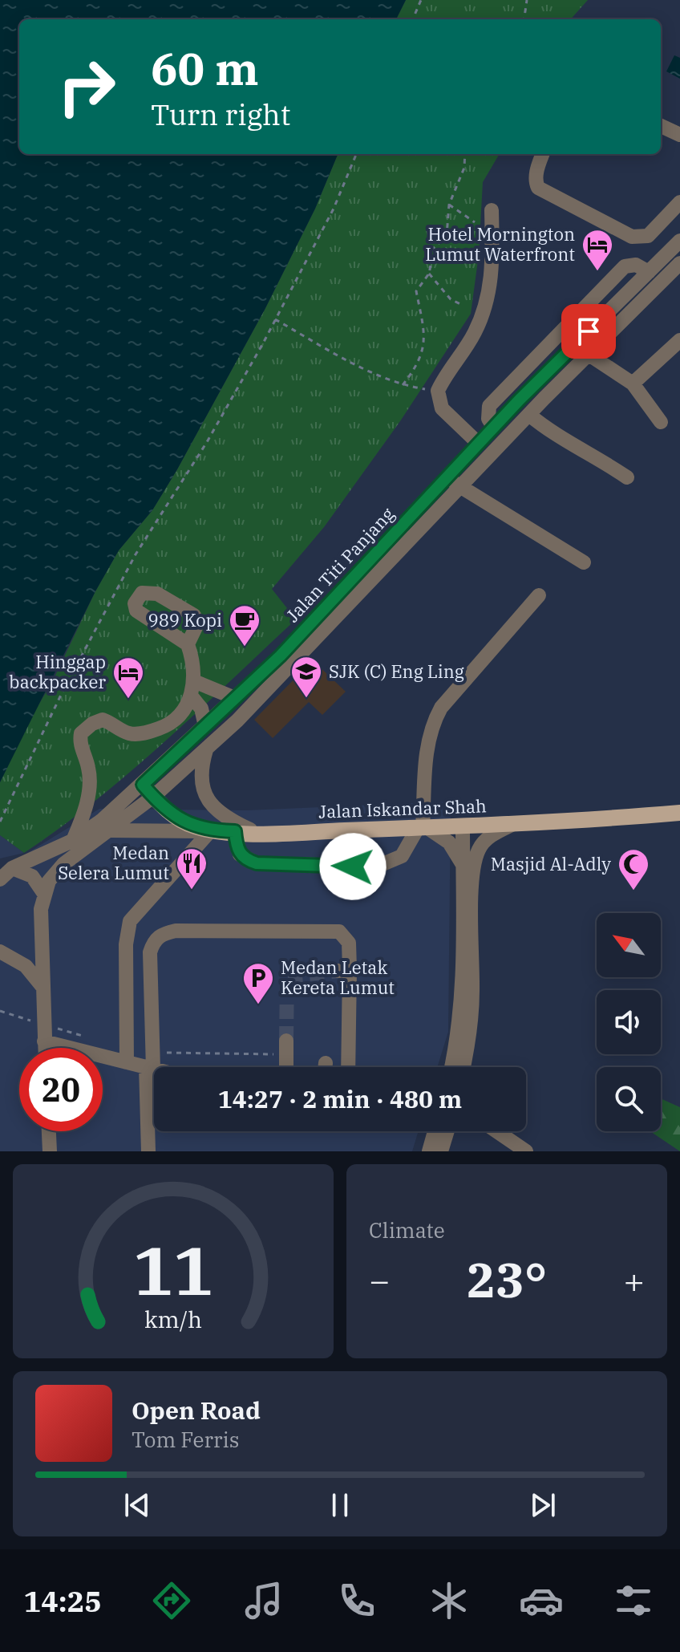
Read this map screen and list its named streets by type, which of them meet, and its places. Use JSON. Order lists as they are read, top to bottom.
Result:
{
  "streets": {
    "main road": ["Jalan Iskandar Shah"],
    "street": ["Jalan Titi Panjang"]
  },
  "crossings": [
    ["Jalan Titi Panjang", "Jalan Iskandar Shah"]
  ],
  "places": {
    "hotel": ["Hotel Mornington Lumut Waterfront", "Hinggap backpacker"],
    "cafe": ["989 Kopi"],
    "school or university": ["SJK (C) Eng Ling"],
    "restaurant": ["Medan Selera Lumut"],
    "mosque": ["Masjid Al-Adly"],
    "parking": ["Medan Letak Kereta Lumut"]
  },
  "north": "top left",
  "page": {
    "turn": ["60 m", "Turn right"],
    "limit": "20",
    "trip": "14:27 · 2 min · 480 m",
    "tile": "Climate",
    "heat": ["−", "23°", "+"],
    "song": ["Open Road", "Tom Ferris"],
    "tabs": "14:25",
    "gauge": ["11", "km/h"]
  }
}
